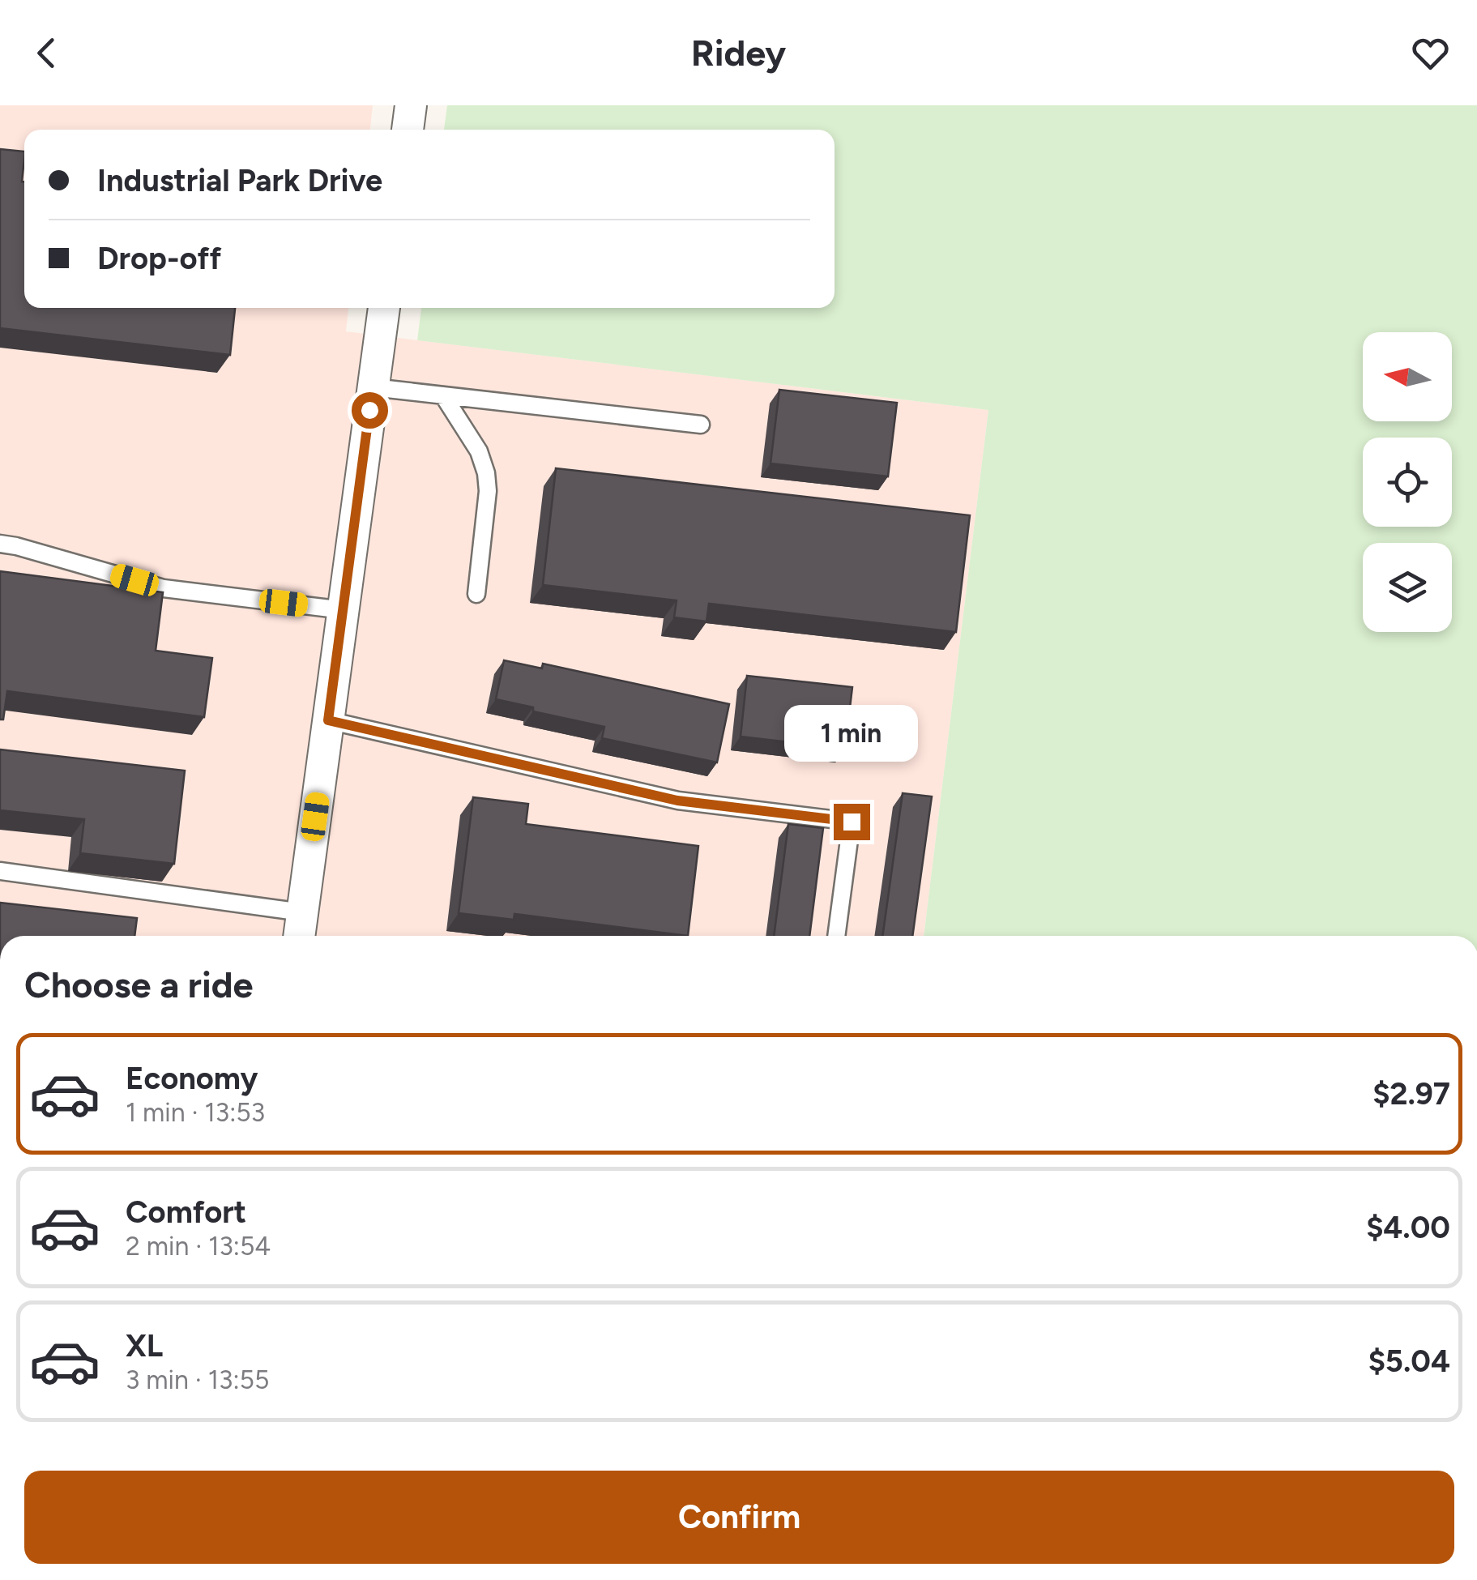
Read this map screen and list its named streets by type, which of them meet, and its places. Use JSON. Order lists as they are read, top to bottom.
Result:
{
  "north": "left",
  "page": {
    "header": "Ridey",
    "banner": ["Industrial Park Drive", "Drop-off"],
    "bubble": "1 min",
    "heading": "Choose a ride",
    "list": [
      {
        "name": "Economy",
        "note": "1 min · 13:53",
        "value": "$2.97"
      },
      {
        "name": "Comfort",
        "note": "2 min · 13:54",
        "value": "$4.00"
      },
      {
        "name": "XL",
        "note": "3 min · 13:55",
        "value": "$5.04"
      }
    ],
    "buttons": "Confirm"
  }
}
